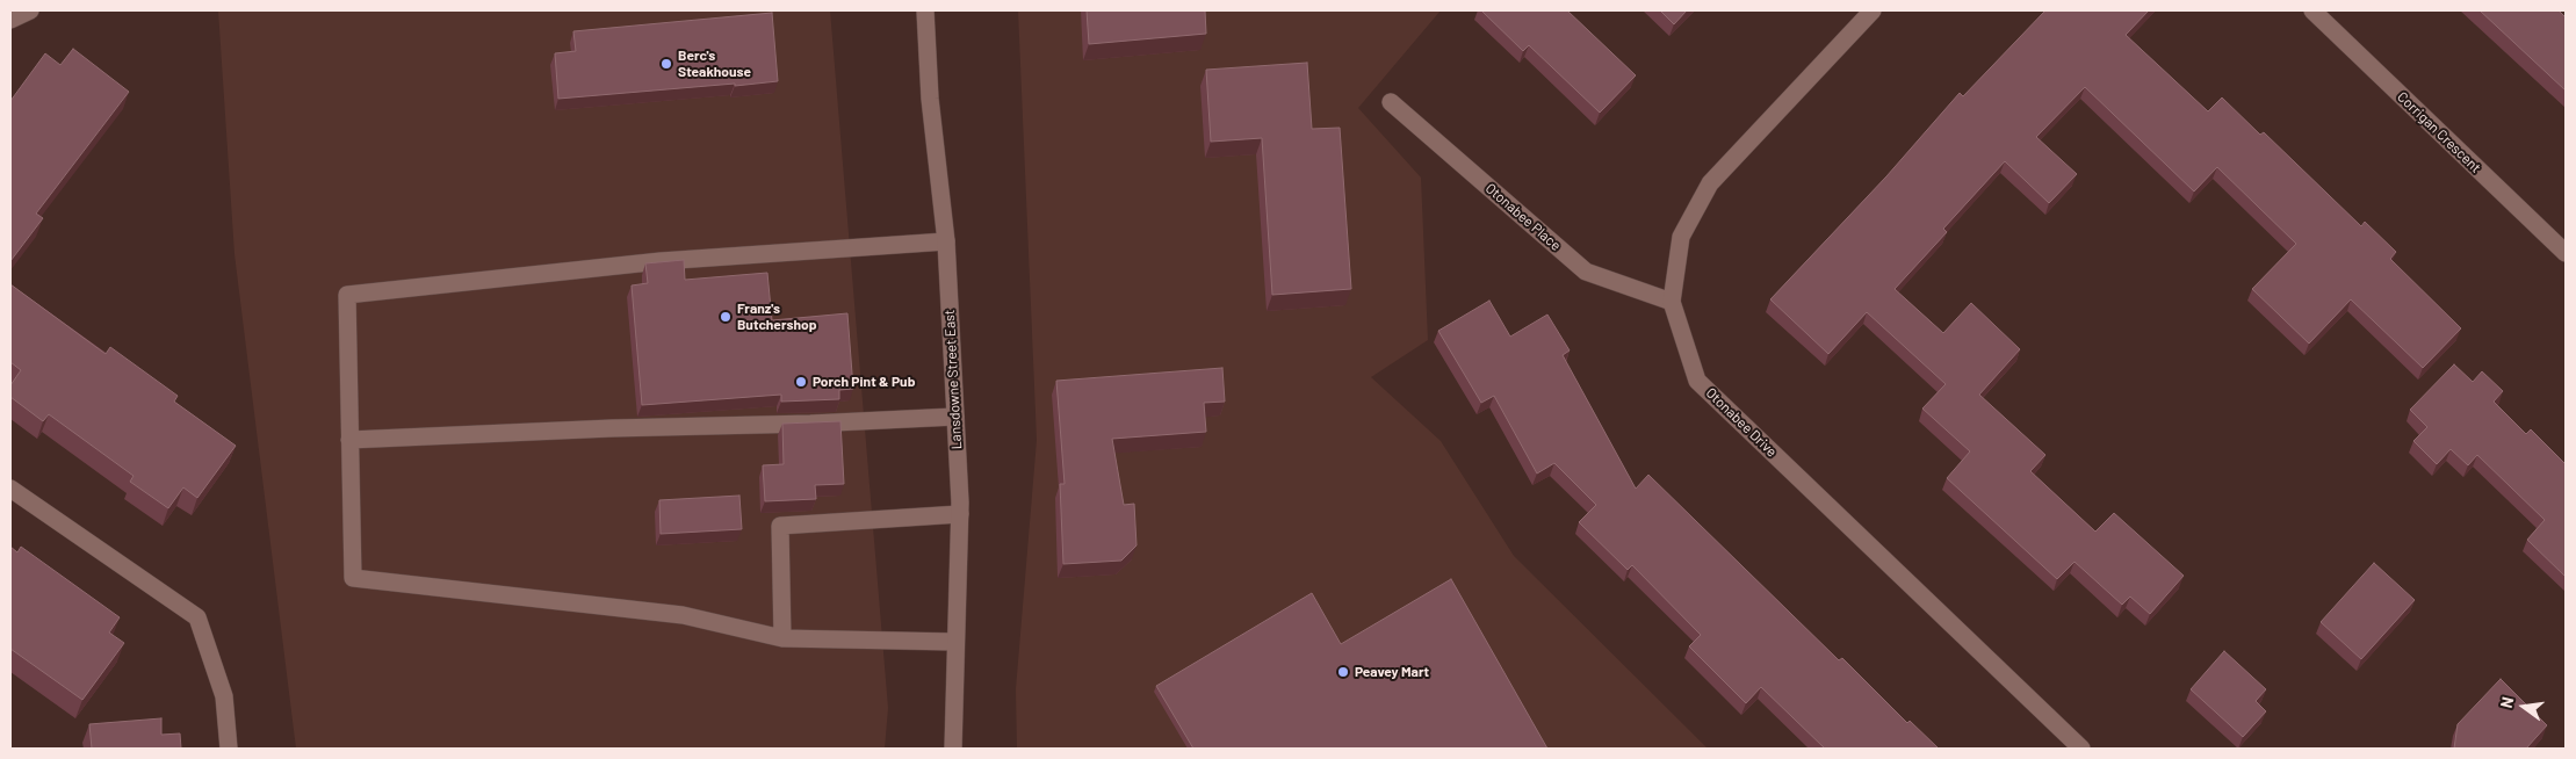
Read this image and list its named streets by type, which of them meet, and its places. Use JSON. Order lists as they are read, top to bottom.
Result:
{
  "streets": {
    "street": [
      "Corrigan Crescent",
      "Otonabee Place",
      "Lansdowne Street East",
      "Otonabee Drive"
    ]
  },
  "crossings": [
    ["Otonabee Place", "Otonabee Drive"]
  ],
  "places": [
    "Berc's Steakhouse",
    "Franz's Butchershop",
    "Porch Pint & Pub",
    "Peavey Mart"
  ],
  "north": "left"
}
